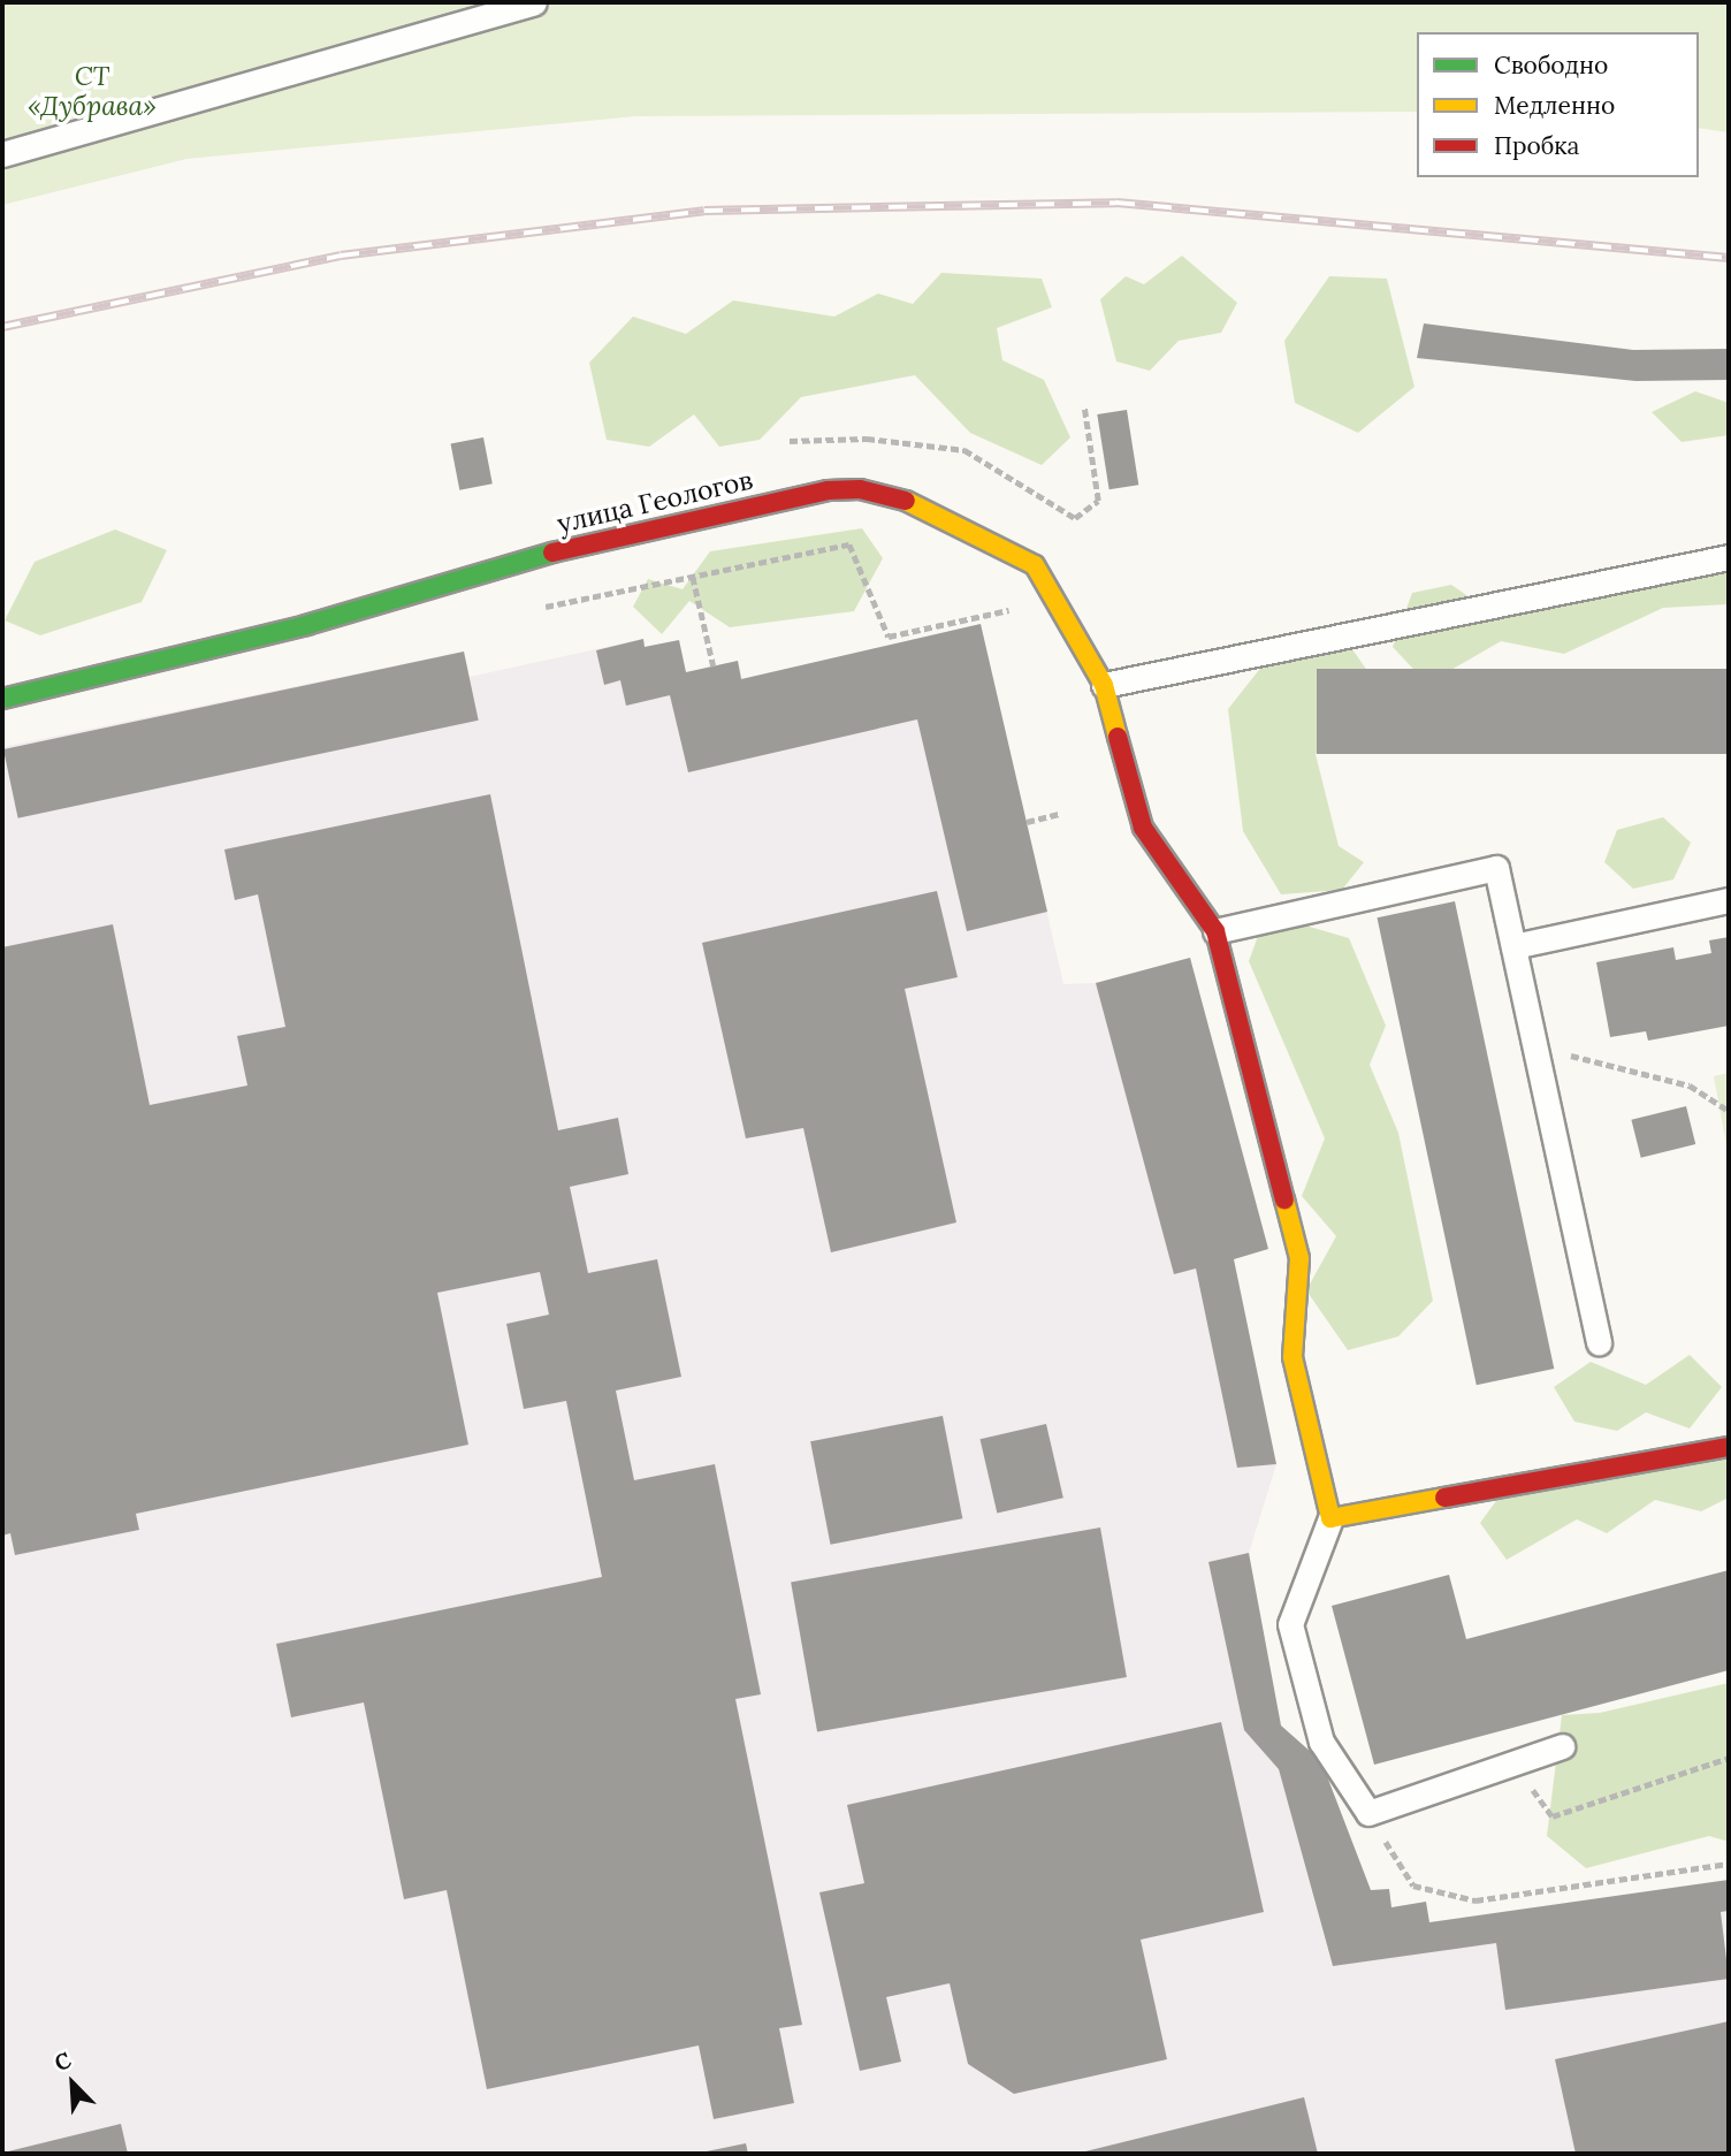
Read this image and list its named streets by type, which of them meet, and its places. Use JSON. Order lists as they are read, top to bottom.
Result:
{
  "streets": {
    "street": ["улица Геологов"]
  },
  "parks": ["СТ «Дубрава»"],
  "legend": ["Свободно", "Медленно", "Пробка"],
  "north": "top left"
}
